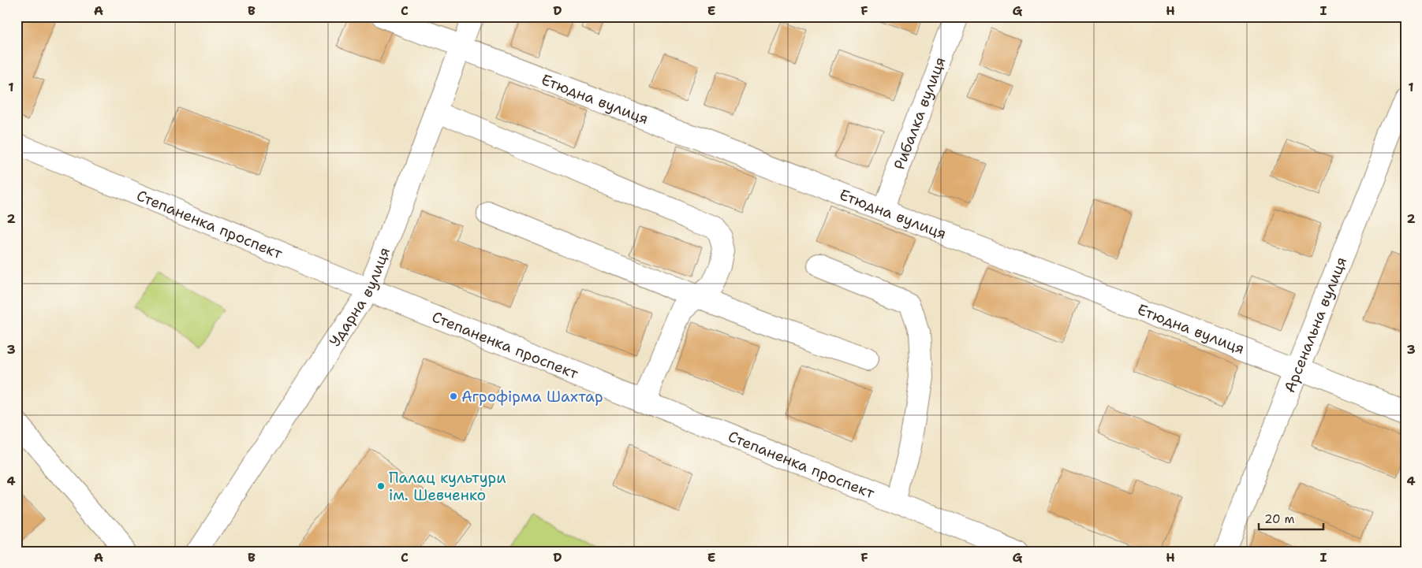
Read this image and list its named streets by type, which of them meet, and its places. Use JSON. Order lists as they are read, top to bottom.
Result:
{
  "streets": {
    "street": [
      "Етюдна вулиця",
      "Рибалка вулиця",
      "Степаненка проспект",
      "Ударна вулиця",
      "Арсенальна вулиця"
    ]
  },
  "crossings": [
    ["Етюдна вулиця", "Рибалка вулиця"],
    ["Етюдна вулиця", "Ударна вулиця"],
    ["Етюдна вулиця", "Арсенальна вулиця"],
    ["Степаненка проспект", "Ударна вулиця"]
  ],
  "places": ["Агрофірма Шахтар", "Палац культури ім. Шевченко"],
  "scale_bar": "20 m",
  "grid": {
    "columns": [
      "A",
      "B",
      "C",
      "D",
      "E",
      "F",
      "G",
      "H",
      "I"
    ],
    "rows": [
      "1",
      "2",
      "3",
      "4"
    ]
  }
}
